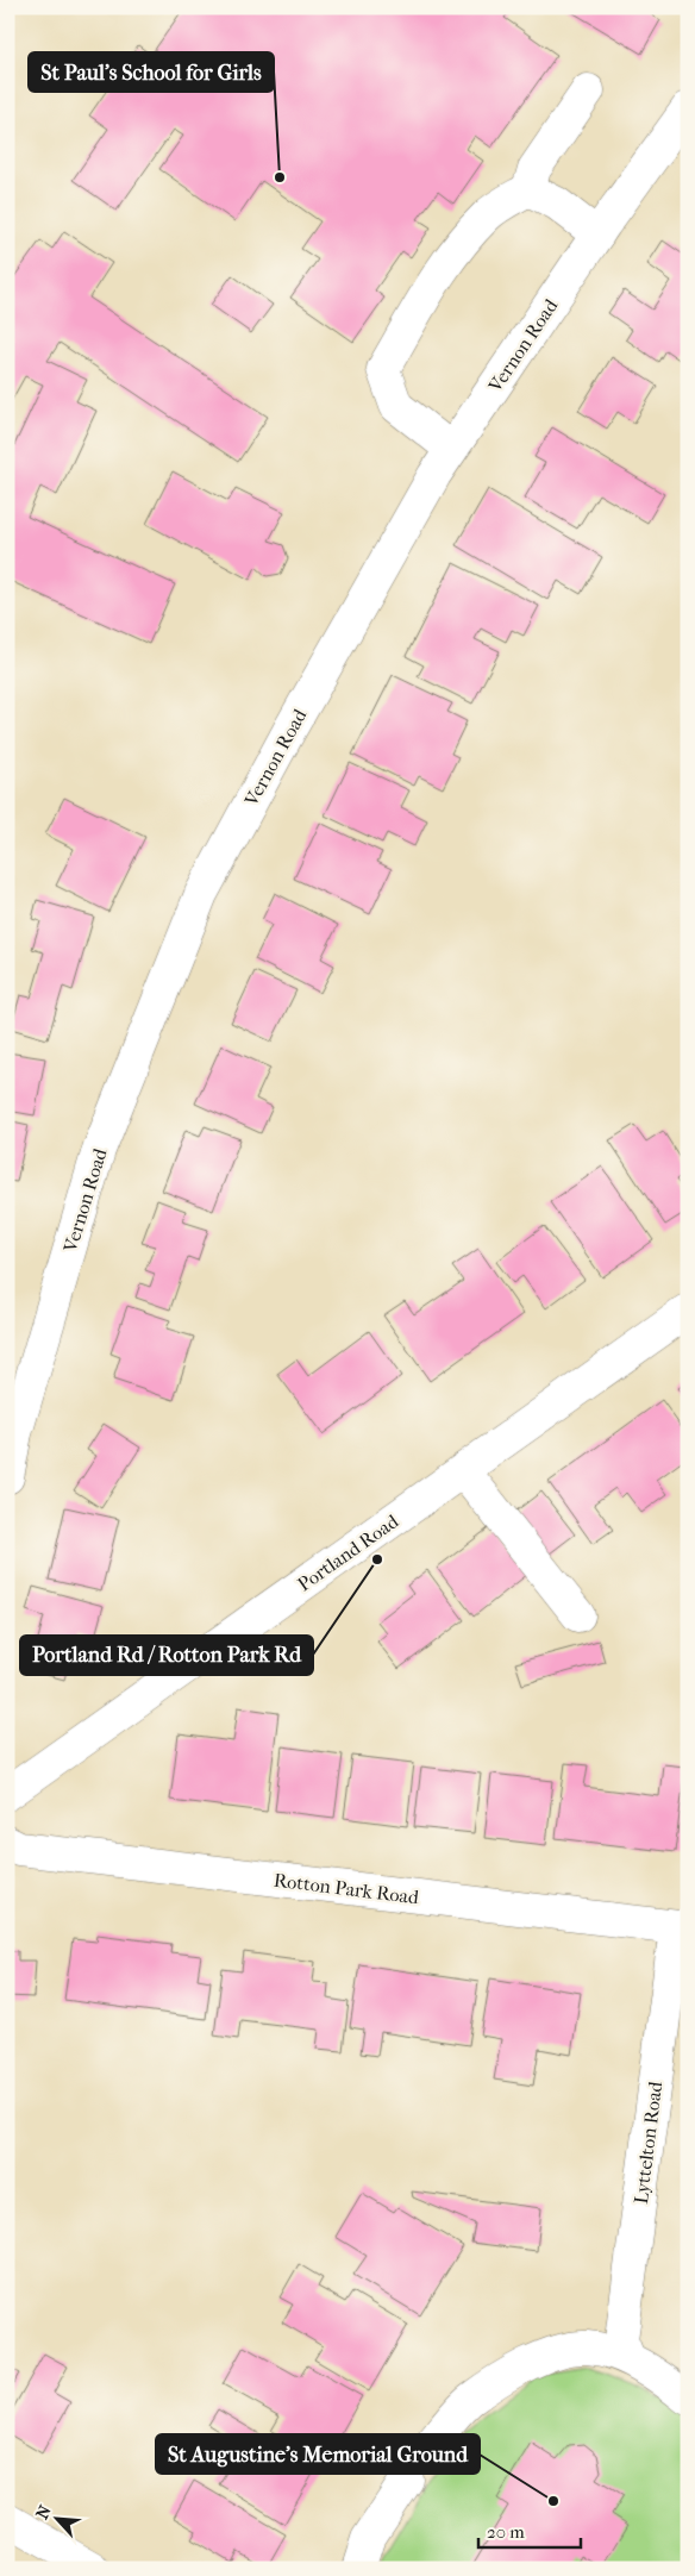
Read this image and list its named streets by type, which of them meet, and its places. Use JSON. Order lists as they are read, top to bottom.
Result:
{
  "streets": {
    "street": [
      "Vernon Road",
      "Portland Road",
      "Rotton Park Road",
      "Lyttelton Road"
    ]
  },
  "crossings": [
    ["Rotton Park Road", "Lyttelton Road"]
  ],
  "places": ["St Paul's School for Girls", "Portland Rd / Rotton Park Rd", "St Augustine's Memorial Ground"],
  "scale_bar": "20 m",
  "north": "top left"
}
